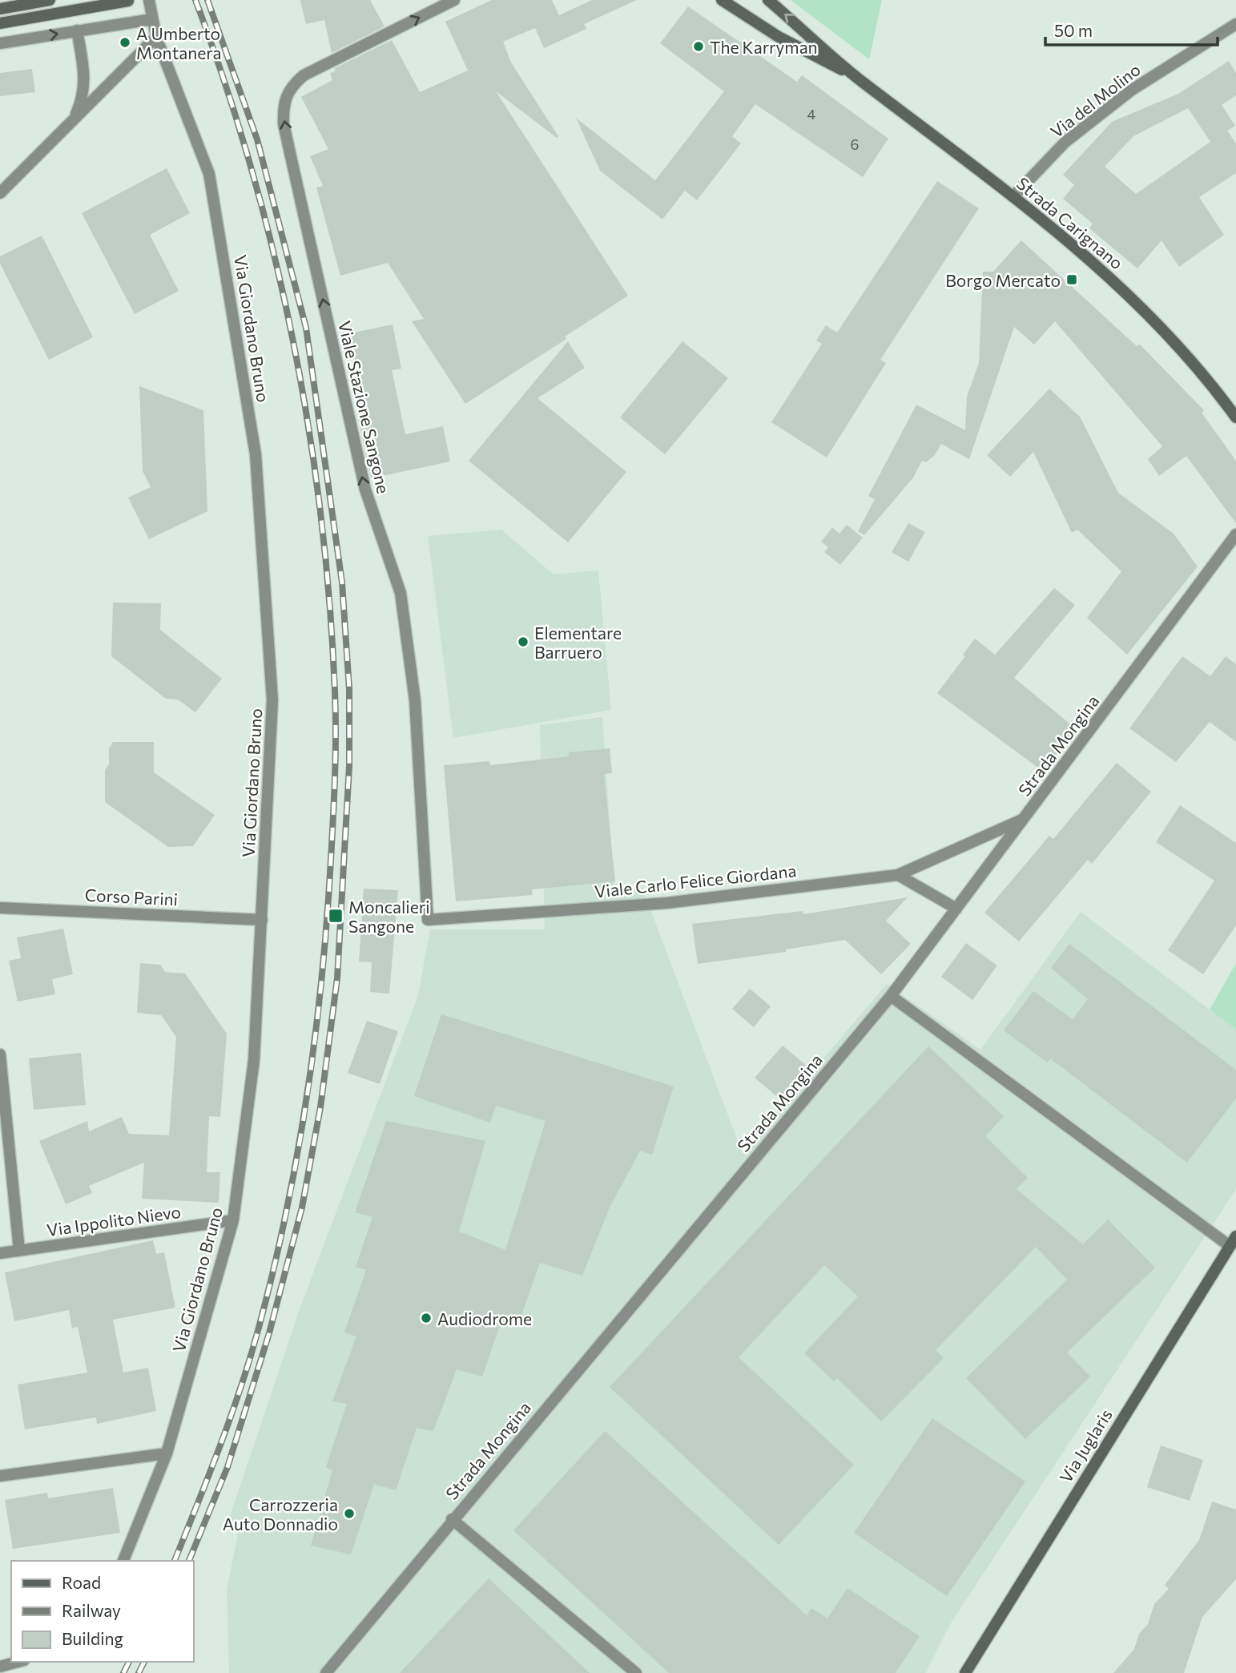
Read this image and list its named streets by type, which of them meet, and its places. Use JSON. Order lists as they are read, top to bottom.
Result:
{
  "streets": {
    "main road": ["Strada Carignano", "Via Juglaris"],
    "street": [
      "Via del Molino",
      "Via Giordano Bruno",
      "Viale Stazione Sangone",
      "Strada Mongina",
      "Viale Carlo Felice Giordana",
      "Corso Parini",
      "Via Ippolito Nievo"
    ]
  },
  "crossings": [
    ["Via del Molino", "Strada Carignano"],
    ["Via Giordano Bruno", "Corso Parini"],
    ["Via Giordano Bruno", "Via Ippolito Nievo"],
    ["Viale Stazione Sangone", "Viale Carlo Felice Giordana"],
    ["Strada Mongina", "Viale Carlo Felice Giordana"]
  ],
  "one_way": ["Viale Stazione Sangone"],
  "places": {
    "other": [
      "A Umberto Montanera",
      "The Karryman",
      "Elementare Barruero",
      "Audiodrome",
      "Carrozzeria Auto Donnadio"
    ],
    "transit": ["Borgo Mercato", "Moncalieri Sangone"]
  },
  "house_numbers": ["4", "6"],
  "legend": ["Road", "Railway", "Building"],
  "scale_bar": "50 m"
}
